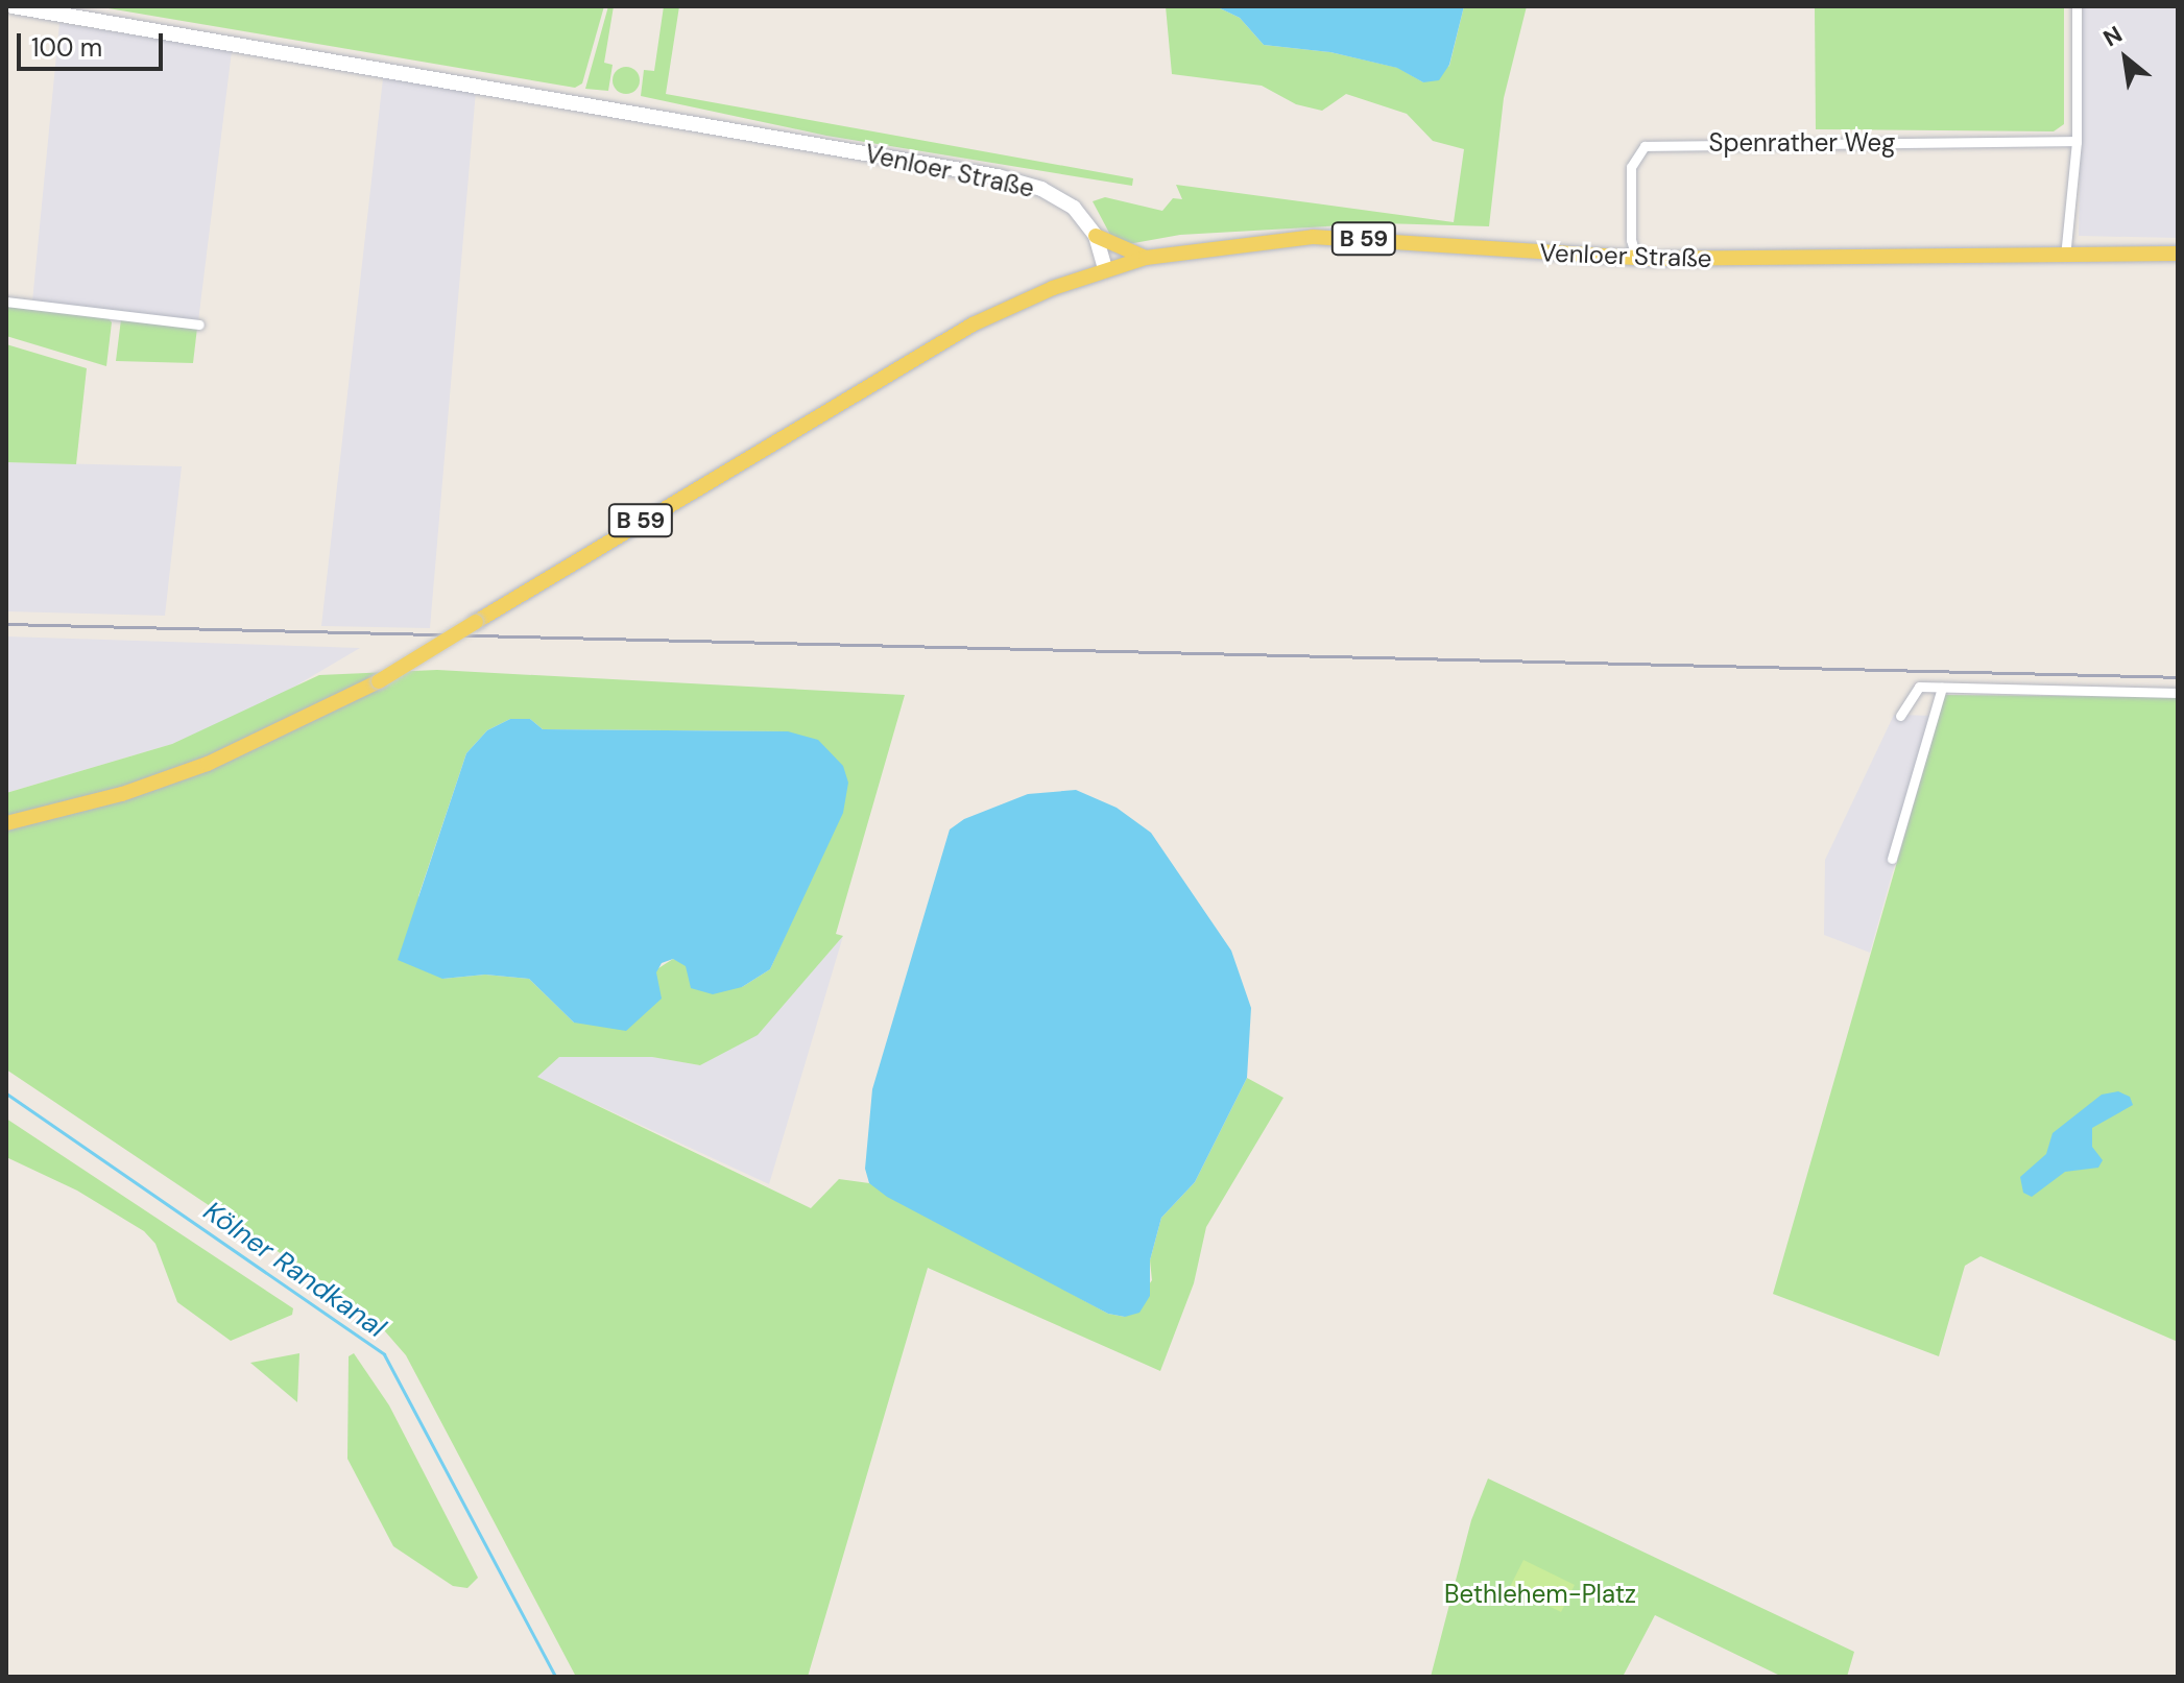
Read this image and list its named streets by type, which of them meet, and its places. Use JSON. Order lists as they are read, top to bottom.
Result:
{
  "streets": {
    "main road": ["Venloer Straße", "B 59"],
    "street": ["Spenrather Weg"]
  },
  "crossings": [
    ["Spenrather Weg", "Venloer Straße"],
    ["Venloer Straße", "B 59"]
  ],
  "water": ["Kölner Randkanal"],
  "parks": ["Bethlehem-Platz"],
  "scale_bar": "100 m",
  "north": "top left"
}
